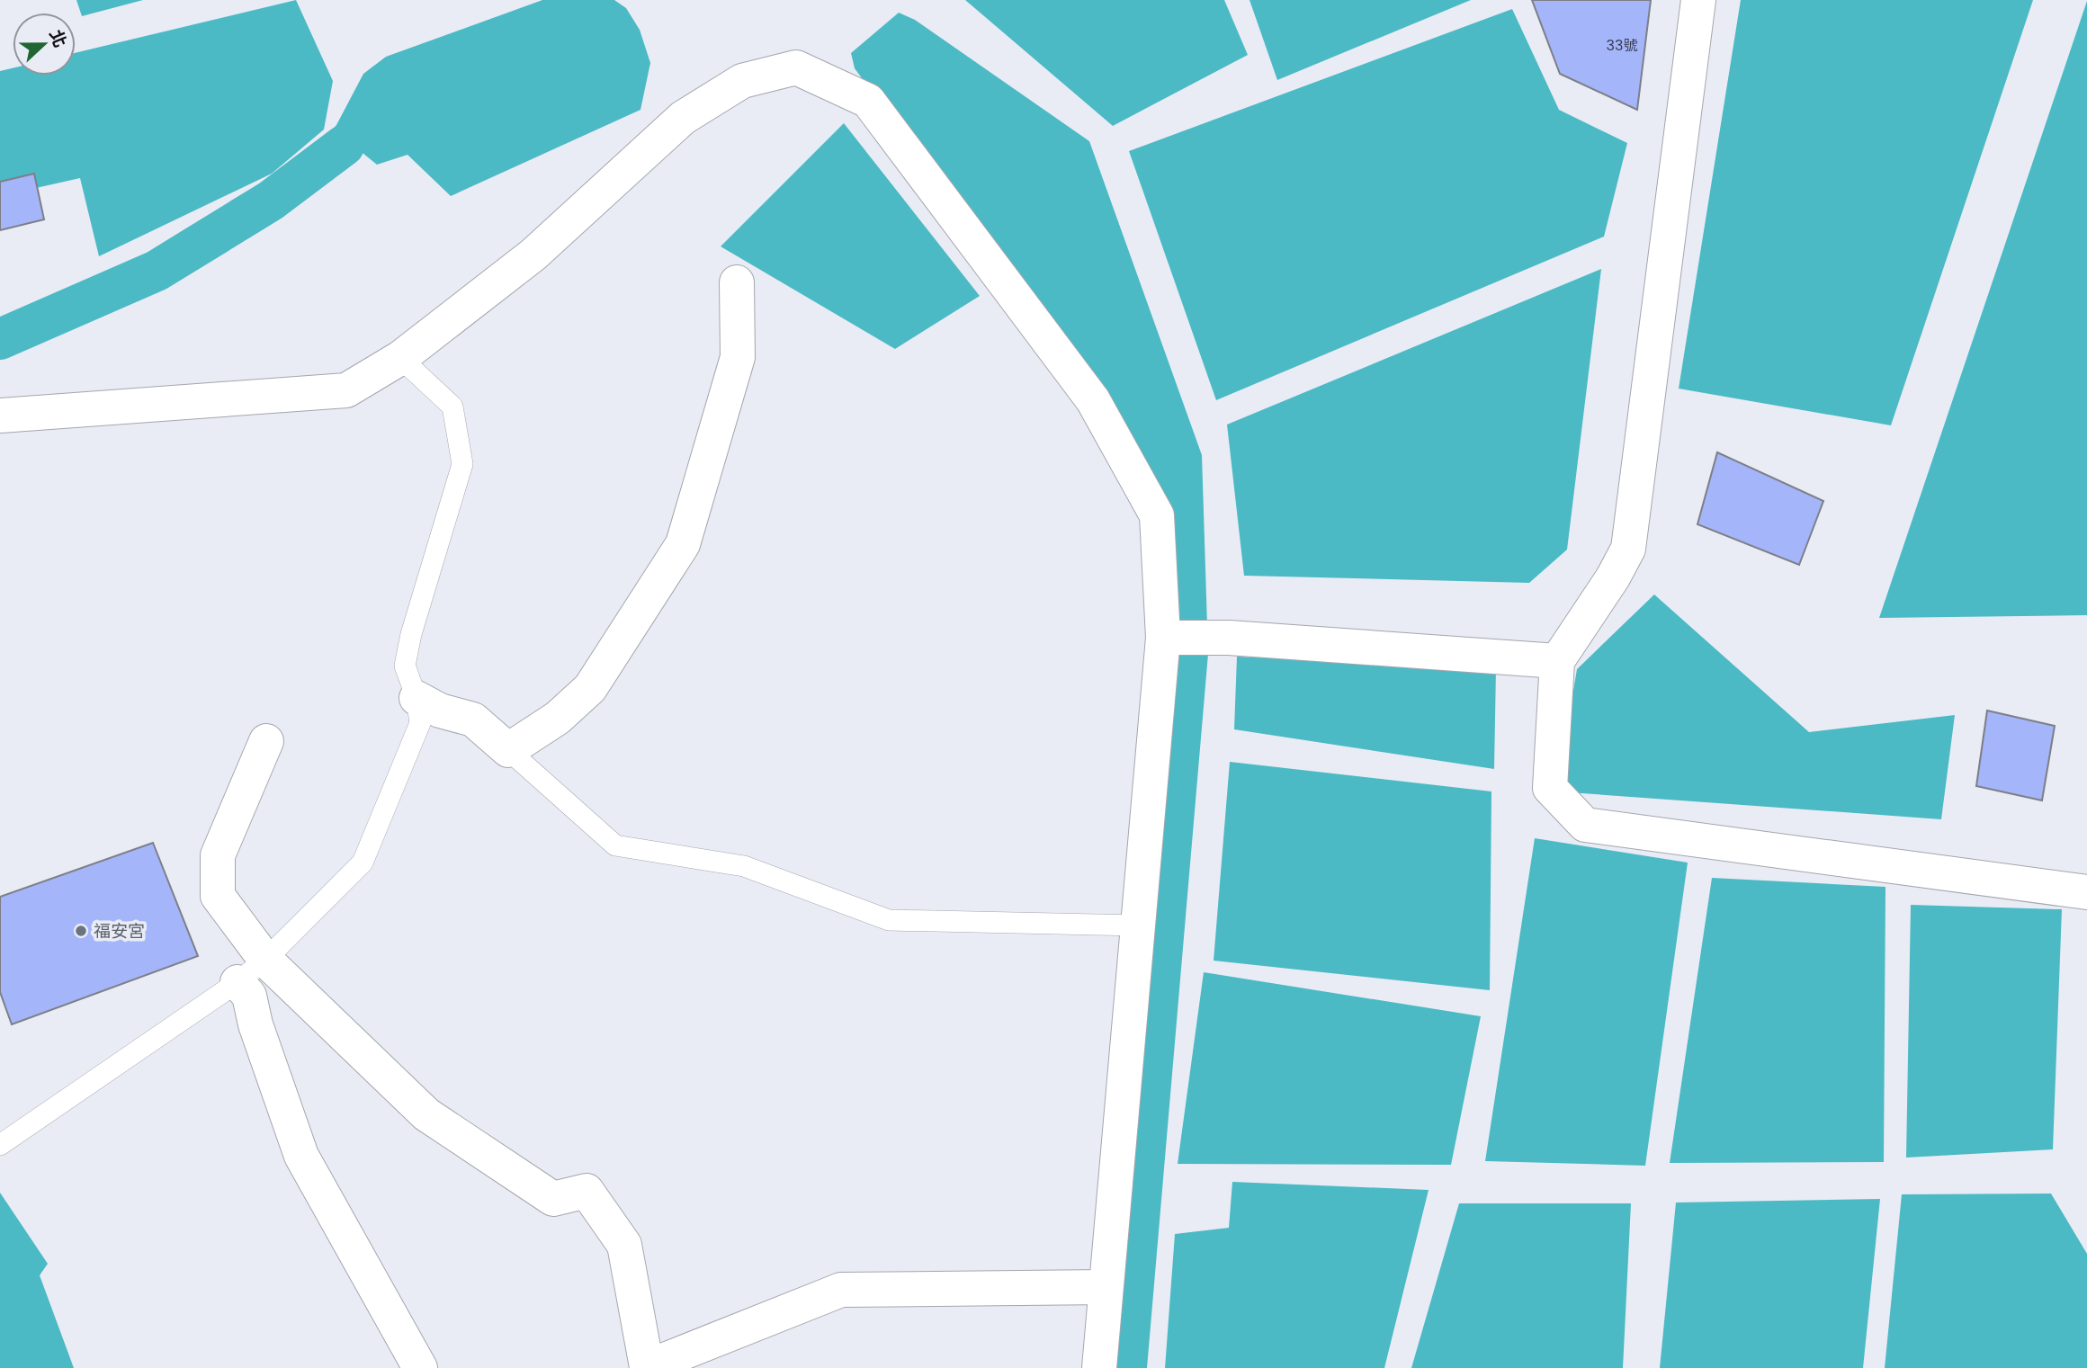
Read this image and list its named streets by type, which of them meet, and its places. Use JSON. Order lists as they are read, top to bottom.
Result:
{
  "places": ["福安宮"],
  "house_numbers": ["33號"],
  "north": "right"
}
